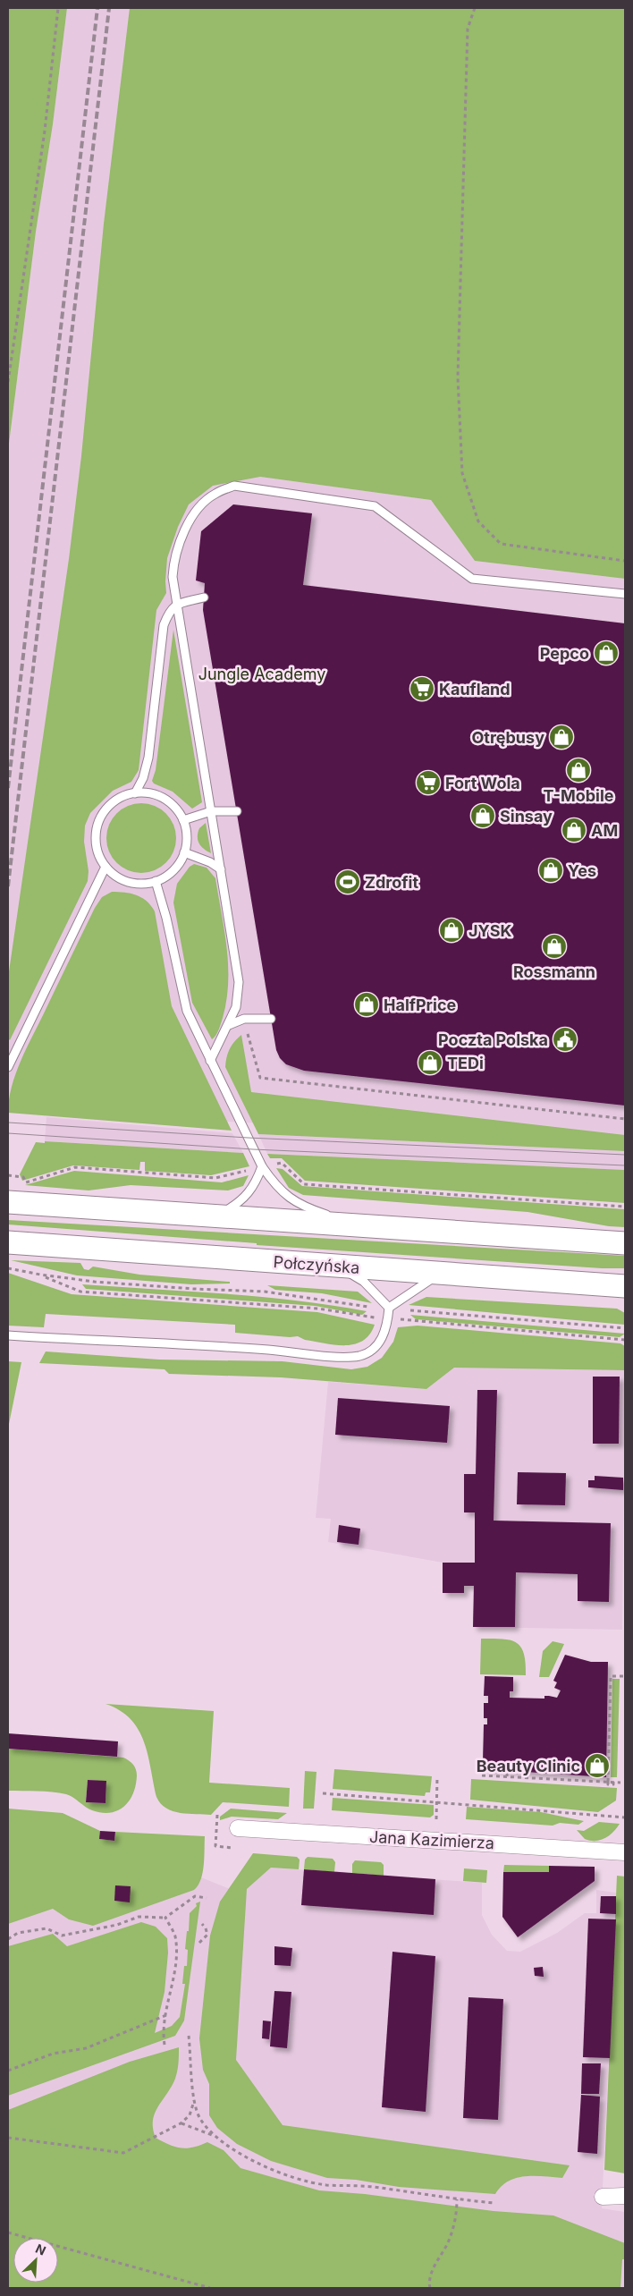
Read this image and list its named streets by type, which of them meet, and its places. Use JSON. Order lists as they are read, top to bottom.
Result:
{
  "streets": {
    "main road": ["Połczyńska"],
    "street": ["Jana Kazimierza"]
  },
  "parks": ["Jungle Academy"],
  "places": {
    "shop": [
      "Pepco",
      "Otrębusy",
      "T-Mobile",
      "Sinsay",
      "AM",
      "Yes",
      "JYSK",
      "Rossmann",
      "HalfPrice",
      "TEDi",
      "Beauty Clinic"
    ],
    "supermarket": ["Kaufland", "Fort Wola"],
    "sports": ["Zdrofit"],
    "public building": ["Poczta Polska"]
  },
  "north": "top right"
}
